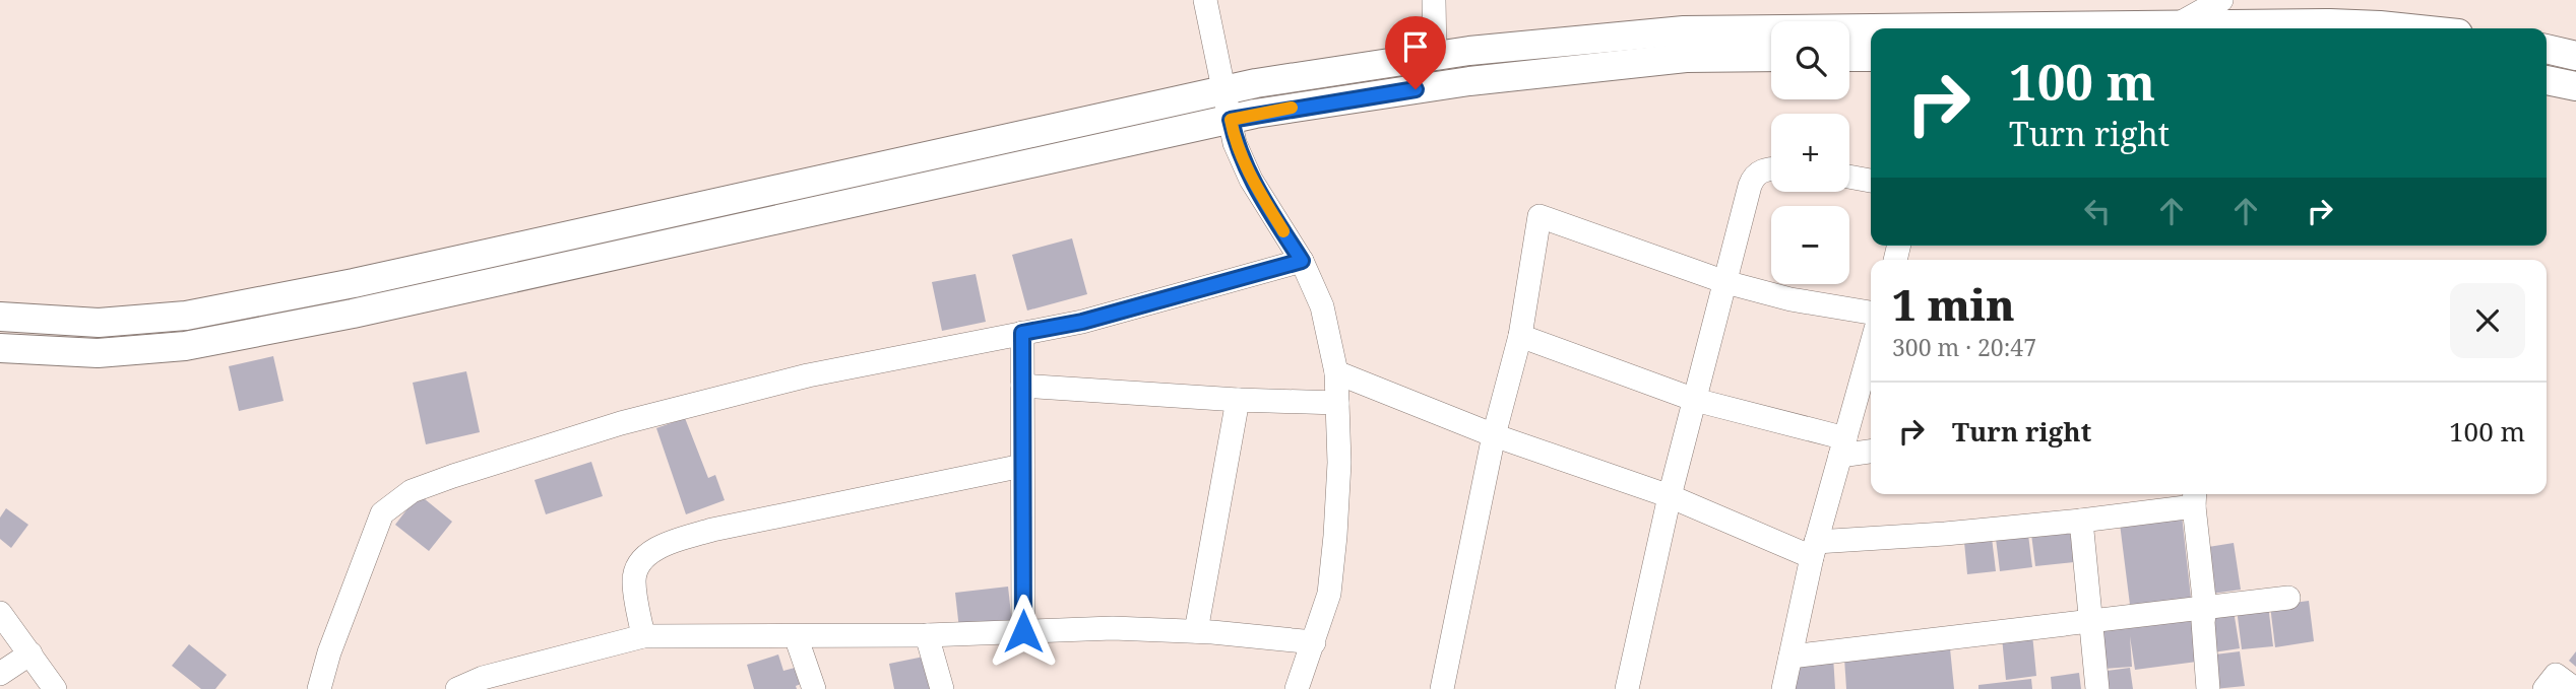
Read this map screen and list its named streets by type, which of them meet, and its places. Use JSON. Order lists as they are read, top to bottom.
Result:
{
  "page": {
    "map_buttons": ["+", "−"],
    "turn": ["100 m", "Turn right"],
    "heading": ["1 min", "300 m · 20:47"],
    "list": [
      {
        "name": "Turn right",
        "value": "100 m"
      }
    ]
  }
}
